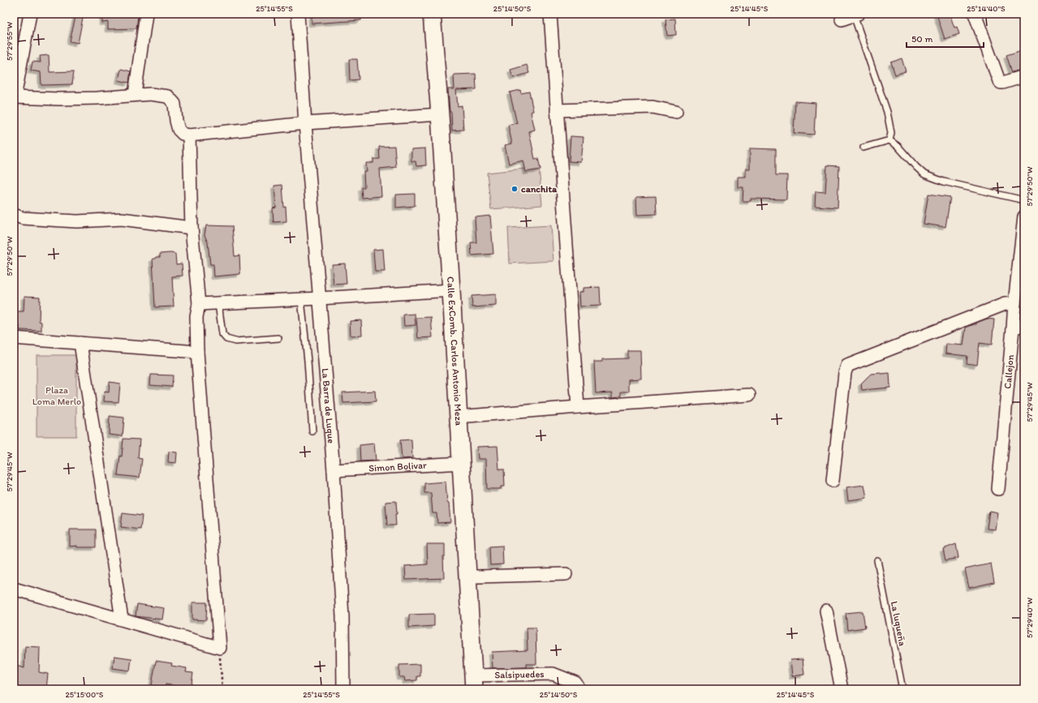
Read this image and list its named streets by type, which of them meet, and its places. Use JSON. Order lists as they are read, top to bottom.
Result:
{
  "streets": {
    "street": [
      "Calle ExComb. Carlos Antonio Meza",
      "Callejon",
      "La Barra de Luque",
      "Simon Bolivar",
      "Salsipuedes"
    ],
    "lane": ["La luqueña"]
  },
  "crossings": [
    ["Calle ExComb. Carlos Antonio Meza", "Simon Bolivar"],
    ["Calle ExComb. Carlos Antonio Meza", "Salsipuedes"],
    ["La Barra de Luque", "Simon Bolivar"]
  ],
  "parks": ["Plaza Loma Merlo"],
  "places": ["canchita"],
  "scale_bar": "50 m",
  "coordinates": [
    "25°14'55\"S",
    "25°14'50\"S",
    "25°14'45\"S",
    "25°14'40\"S",
    "57°29'55\"W",
    "57°29'50\"W",
    "57°29'45\"W",
    "57°29'40\"W",
    "25°15'00\"S"
  ]
}
